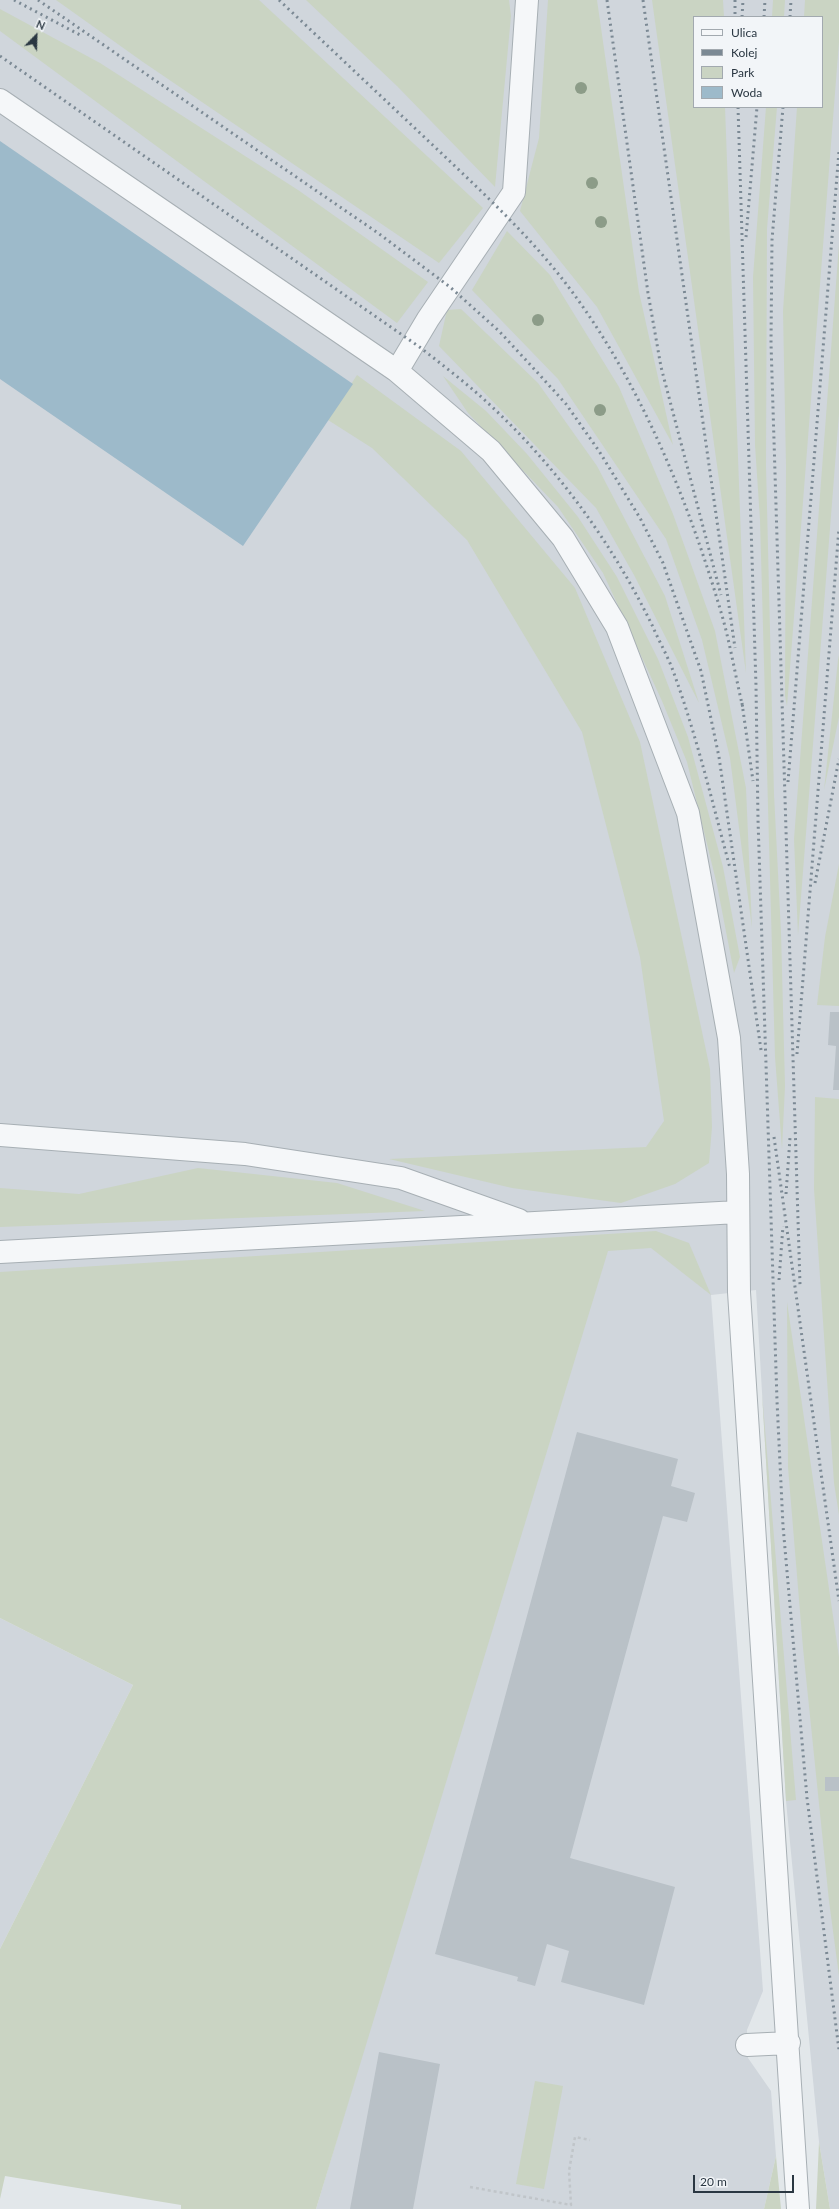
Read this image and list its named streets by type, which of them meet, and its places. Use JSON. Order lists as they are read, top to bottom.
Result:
{
  "legend": [
    "Ulica",
    "Kolej",
    "Park",
    "Woda"
  ],
  "scale_bar": "20 m",
  "north": "top right"
}
